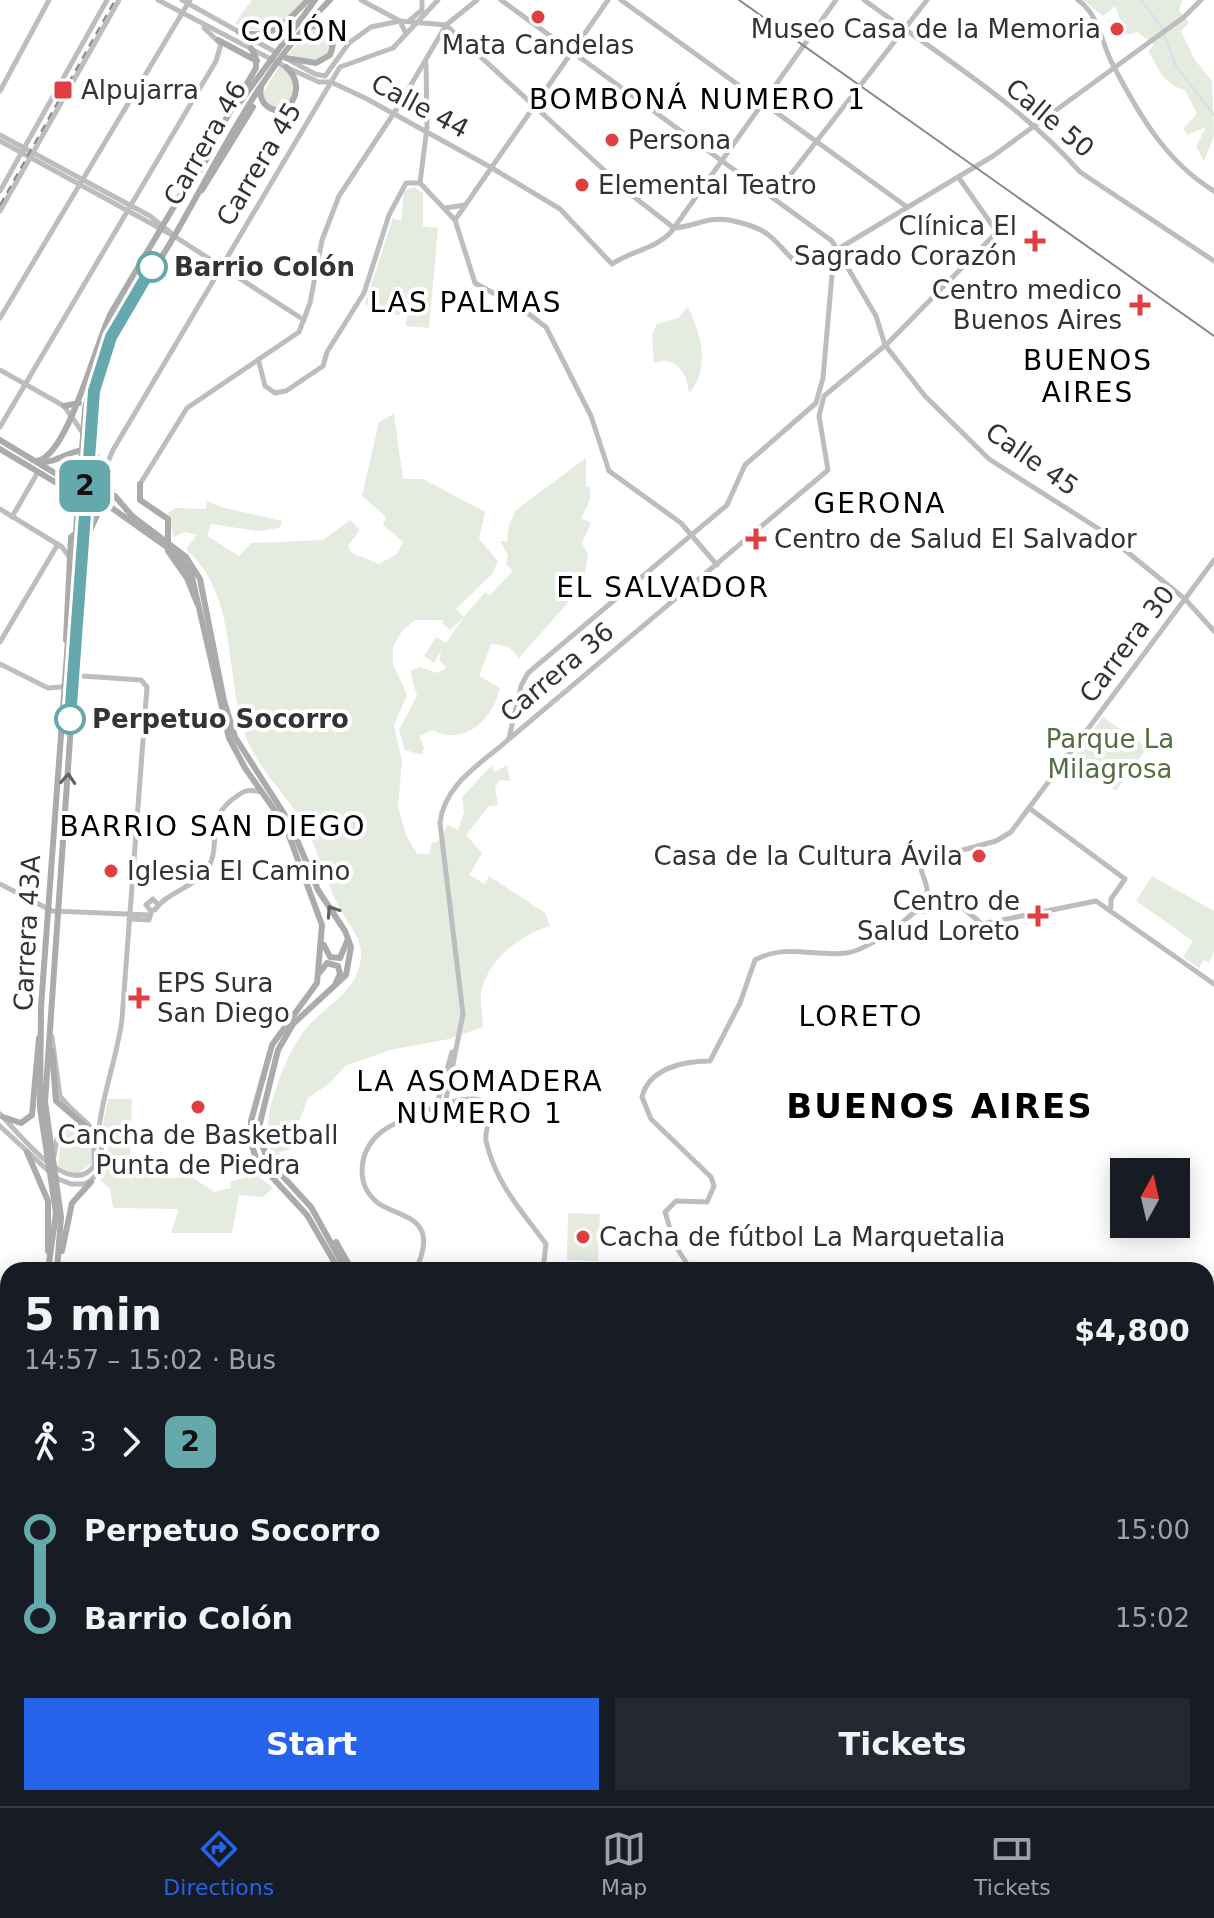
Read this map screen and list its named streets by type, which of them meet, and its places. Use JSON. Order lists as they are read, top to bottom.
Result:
{
  "streets": {
    "main road": ["Carrera 46", "Carrera 43A"],
    "street": [
      "Calle 44",
      "Calle 50",
      "Carrera 45",
      "Calle 45",
      "Carrera 30",
      "Carrera 36"
    ]
  },
  "crossings": [
    ["Calle 44", "Carrera 46"],
    ["Calle 44", "Carrera 45"],
    ["Carrera 46", "Carrera 43A"],
    ["Calle 45", "Carrera 30"],
    ["Calle 45", "Carrera 36"]
  ],
  "districts": [
    "COLÓN",
    "BOMBONÁ NUMERO 1",
    "LAS PALMAS",
    "BUENOS AIRES",
    "GERONA",
    "EL SALVADOR",
    "BARRIO SAN DIEGO",
    "LORETO",
    "LA ASOMADERA NUMERO 1",
    "BUENOS AIRES"
  ],
  "parks": ["Parque La Milagrosa"],
  "places": {
    "other": [
      "Mata Candelas",
      "Museo Casa de la Memoria",
      "Persona",
      "Elemental Teatro",
      "Barrio Colón",
      "Perpetuo Socorro",
      "Casa de la Cultura Ávila",
      "Iglesia El Camino",
      "Cancha de Basketball Punta de Piedra",
      "Cacha de fútbol La Marquetalia"
    ],
    "transit": ["Alpujarra"],
    "health": [
      "Clínica El Sagrado Corazón",
      "Centro medico Buenos Aires",
      "Centro de Salud El Salvador",
      "Centro de Salud Loreto",
      "EPS Sura San Diego"
    ]
  },
  "lines": ["bus line 2"],
  "north": "top",
  "page": {
    "on_map": "2",
    "heading": ["5 min", "14:57 – 15:02 · Bus", "$4,800"],
    "legs": ["3", "2"],
    "list": [
      {
        "name": "Perpetuo Socorro",
        "value": "15:00"
      },
      {
        "name": "Barrio Colón",
        "value": "15:02"
      }
    ],
    "buttons": ["Start", "Tickets"],
    "tabs": ["Directions", "Map", "Tickets"]
  }
}
